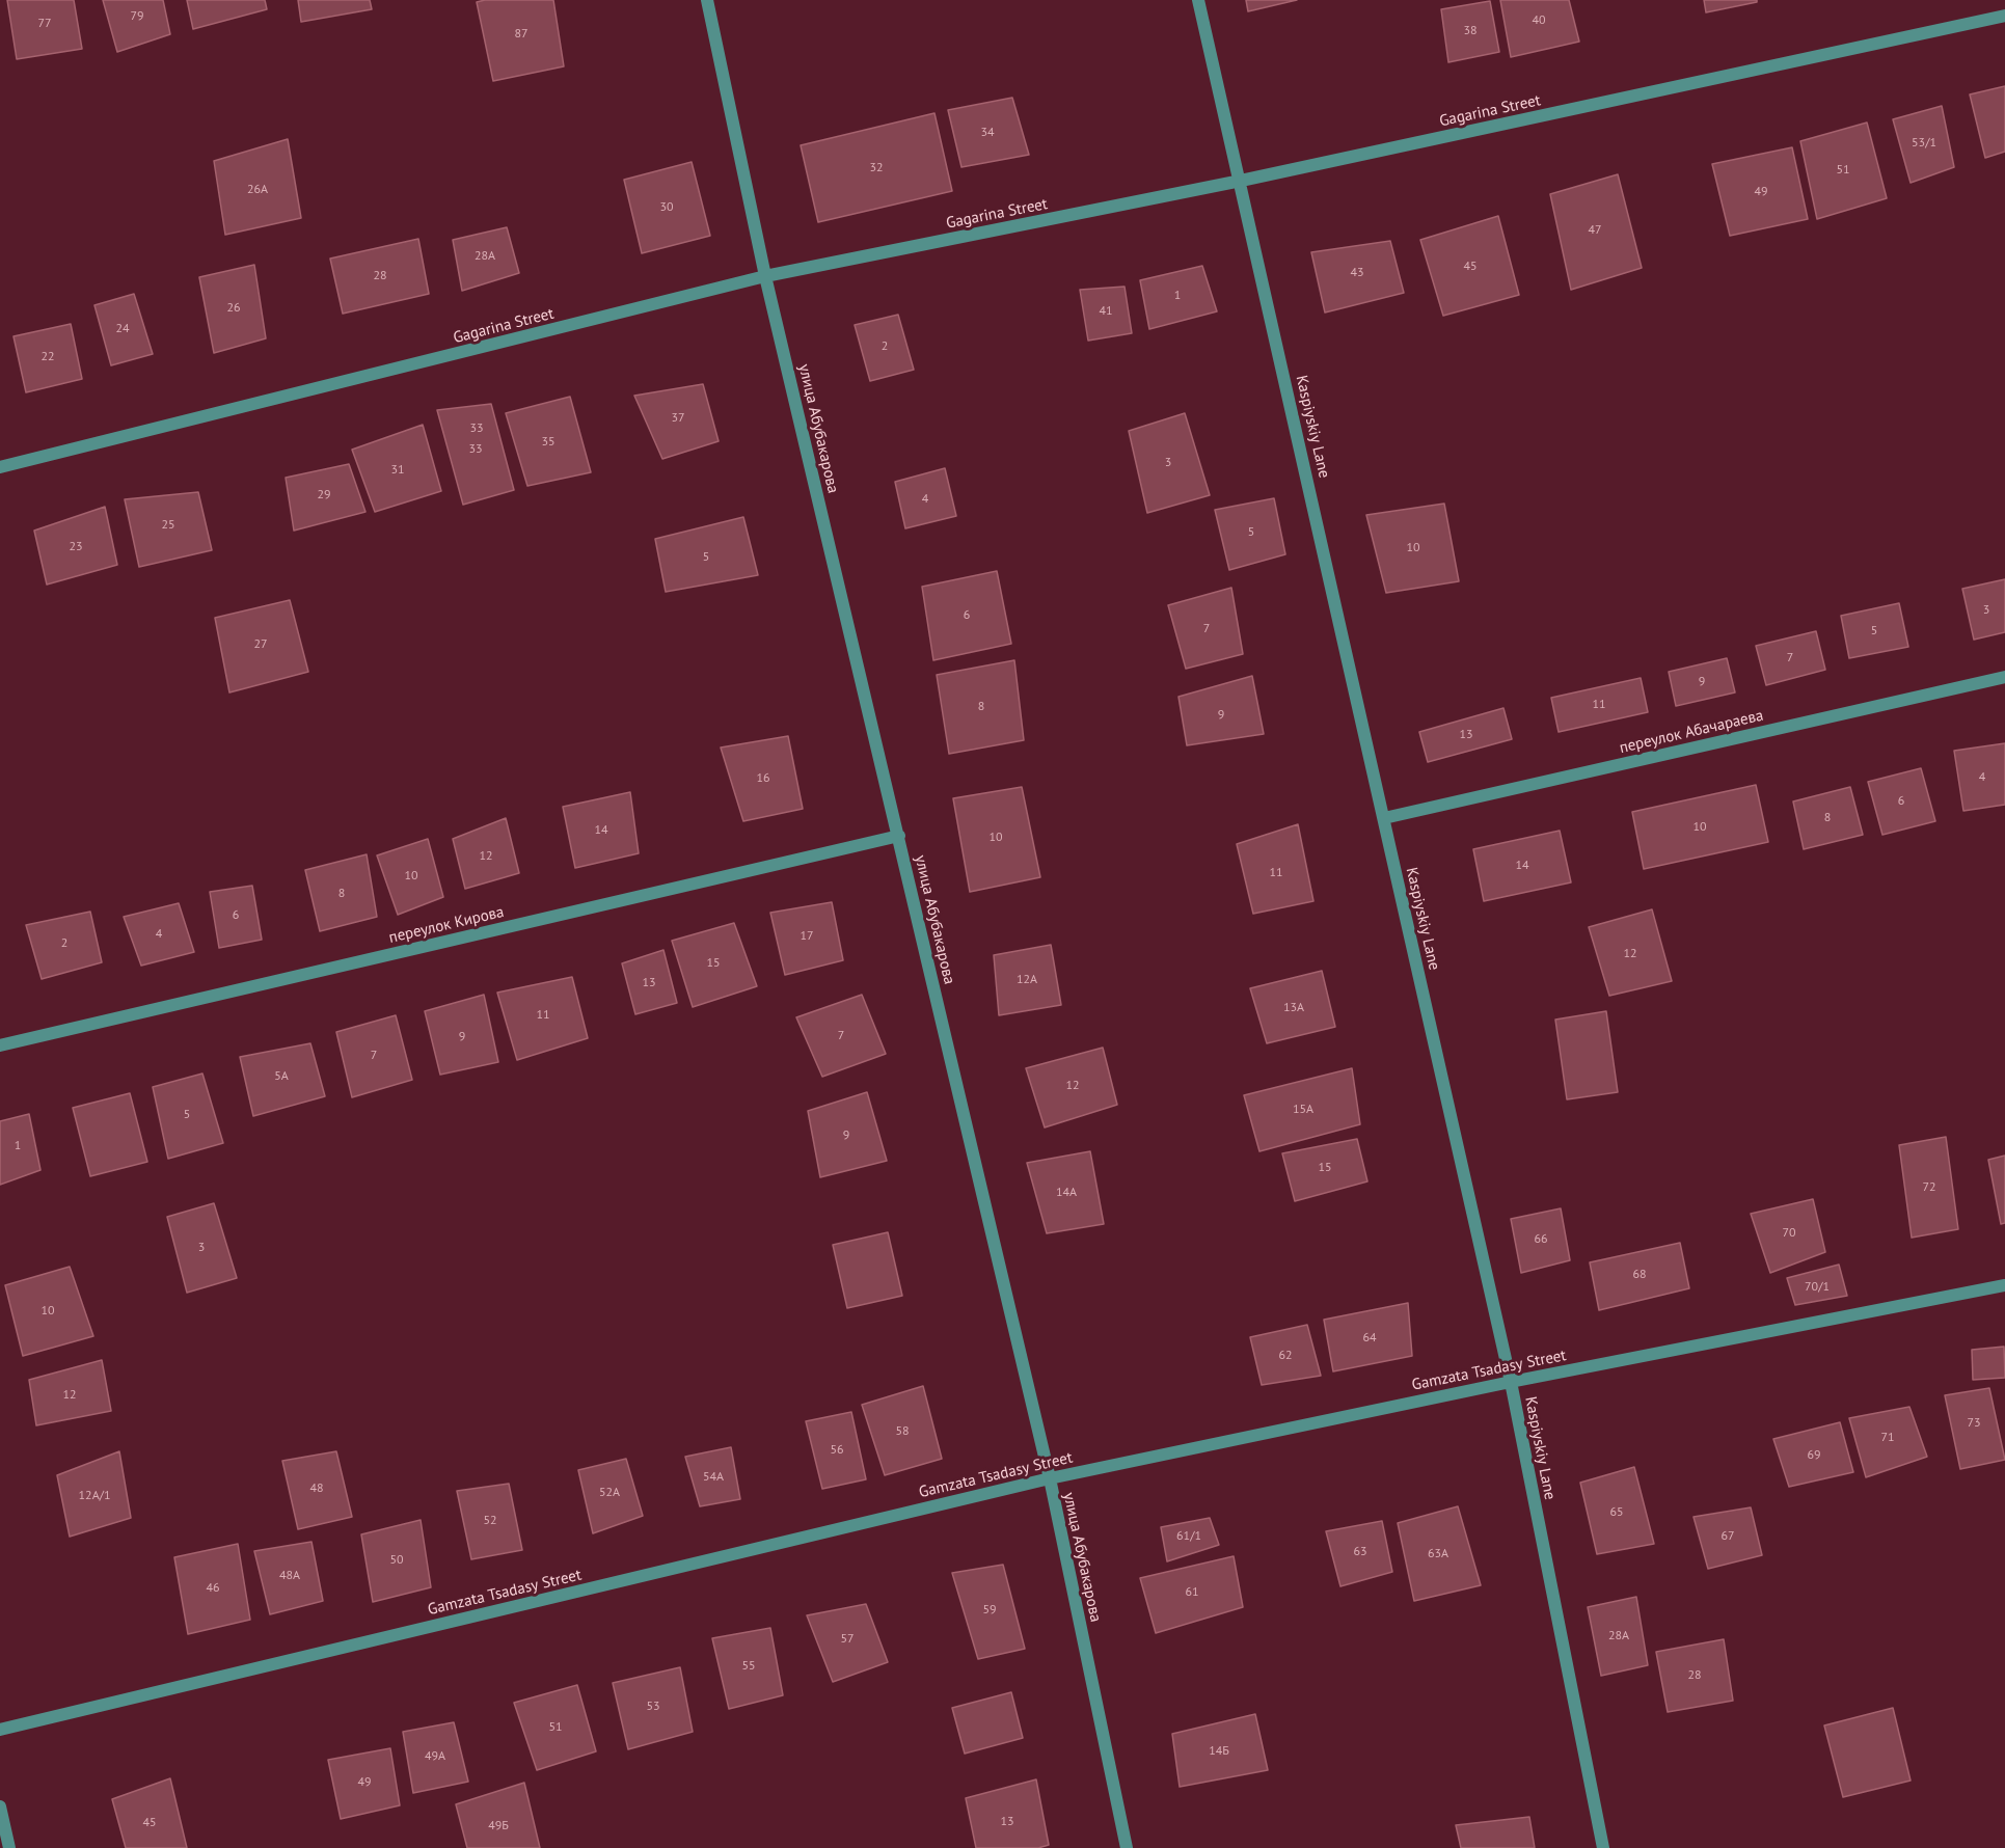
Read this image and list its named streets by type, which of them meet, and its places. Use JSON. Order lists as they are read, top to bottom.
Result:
{
  "streets": {
    "street": [
      "Gagarina Street",
      "Kaspiyskiy Lane",
      "улица Абубакарова",
      "переулок Абачараева",
      "переулок Кирова",
      "Gamzata Tsadasy Street"
    ]
  },
  "crossings": [
    ["Gagarina Street", "Kaspiyskiy Lane"],
    ["Gagarina Street", "улица Абубакарова"],
    ["Kaspiyskiy Lane", "переулок Абачараева"],
    ["Kaspiyskiy Lane", "Gamzata Tsadasy Street"],
    ["улица Абубакарова", "переулок Кирова"],
    ["улица Абубакарова", "Gamzata Tsadasy Street"]
  ],
  "house_numbers": [
    "79",
    "40",
    "77",
    "38",
    "87",
    "34",
    "53/1",
    "32",
    "51",
    "26А",
    "49",
    "30",
    "47",
    "28А",
    "45",
    "43",
    "28",
    "1",
    "26",
    "41",
    "24",
    "2",
    "22",
    "37",
    "33",
    "35",
    "33",
    "3",
    "31",
    "29",
    "4",
    "25",
    "5",
    "23",
    "10",
    "5",
    "3",
    "6",
    "7",
    "5",
    "27",
    "7",
    "9",
    "11",
    "8",
    "9",
    "13",
    "4",
    "16",
    "6",
    "8",
    "10",
    "14",
    "10",
    "12",
    "14",
    "11",
    "10",
    "8",
    "6",
    "4",
    "17",
    "2",
    "12",
    "15",
    "12А",
    "13",
    "13А",
    "11",
    "7",
    "9",
    "7",
    "5А",
    "12",
    "15А",
    "5",
    "9",
    "1",
    "15",
    "72",
    "14А",
    "70",
    "66",
    "3",
    "68",
    "70/1",
    "10",
    "64",
    "62",
    "12",
    "73",
    "58",
    "71",
    "56",
    "69",
    "54А",
    "48",
    "52А",
    "12А/1",
    "65",
    "52",
    "61/1",
    "67",
    "63",
    "63А",
    "50",
    "48А",
    "46",
    "61",
    "59",
    "28А",
    "57",
    "55",
    "28",
    "53",
    "51",
    "14Б",
    "49А",
    "49",
    "13",
    "45",
    "49Б"
  ]
}
